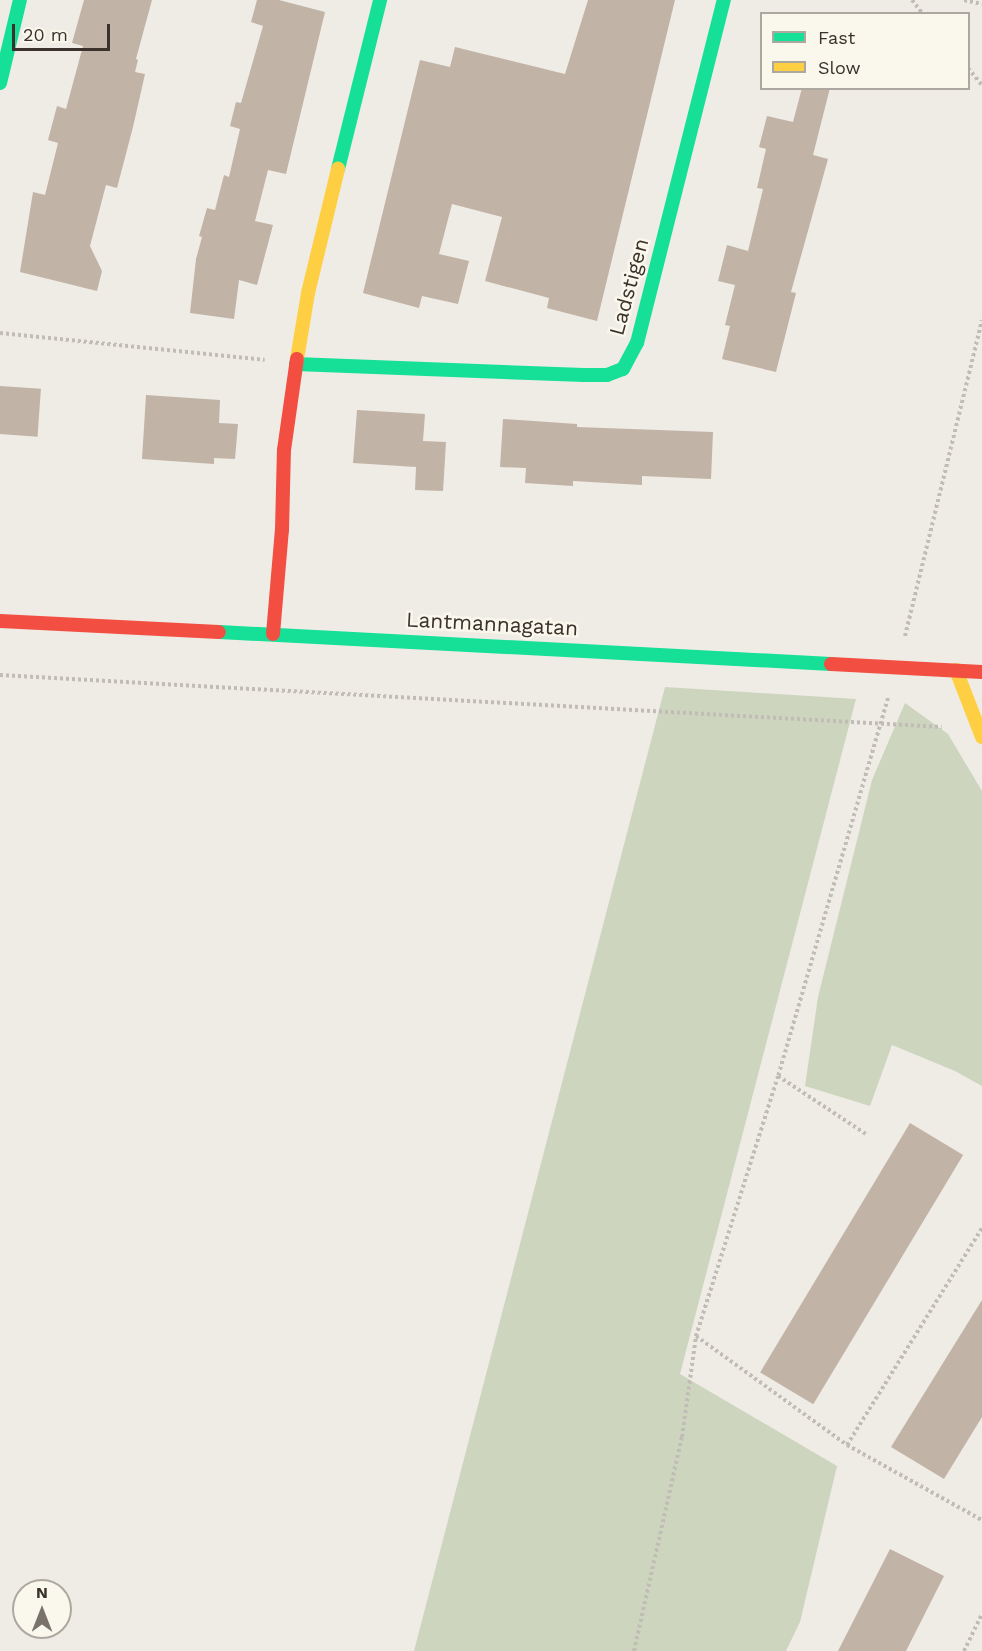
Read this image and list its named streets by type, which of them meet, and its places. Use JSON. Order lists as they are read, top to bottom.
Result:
{
  "streets": {
    "street": ["Ladstigen", "Lantmannagatan"]
  },
  "legend": ["Fast", "Slow"],
  "scale_bar": "20 m",
  "north": "top"
}
